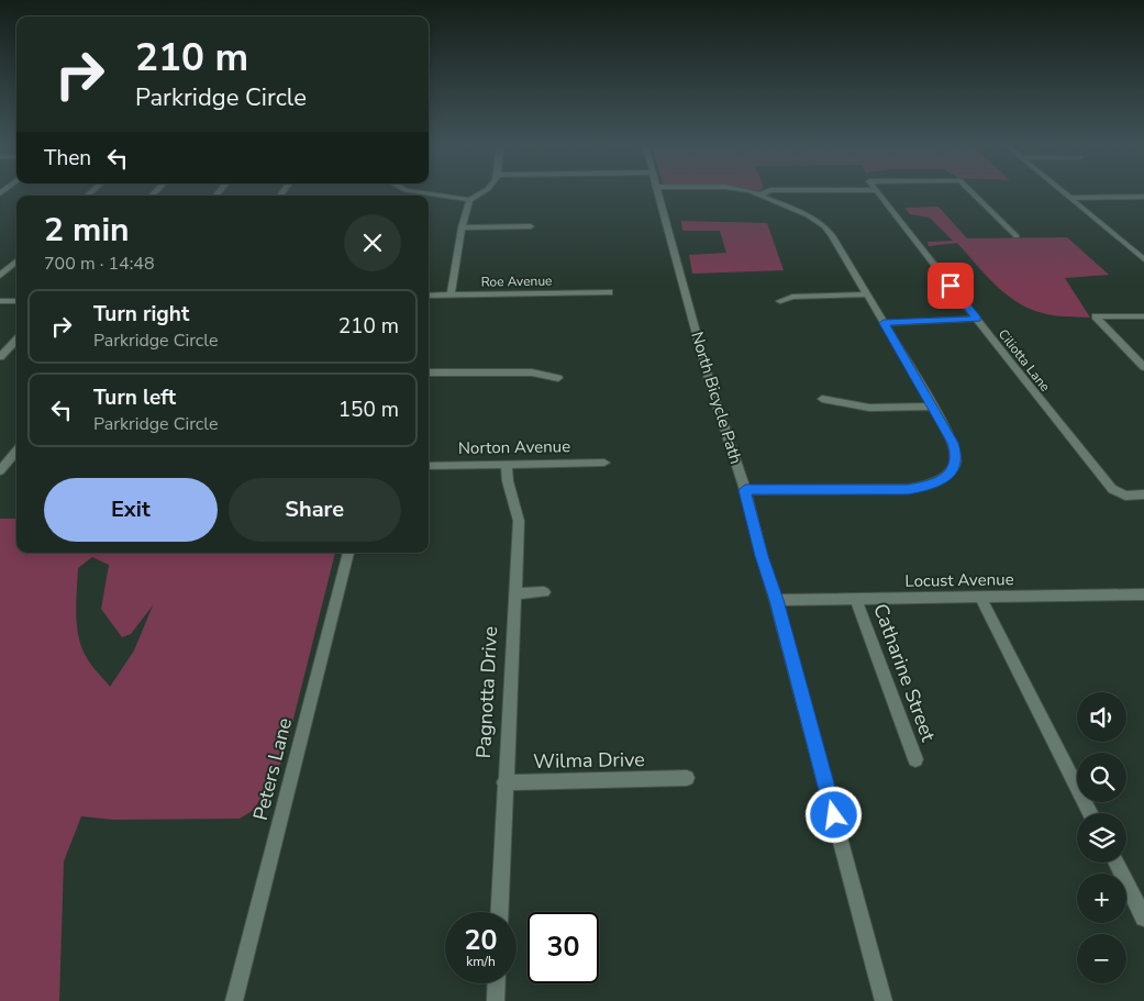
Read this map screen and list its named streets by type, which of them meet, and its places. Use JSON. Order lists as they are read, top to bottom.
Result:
{
  "streets": {
    "street": [
      "Roe Avenue",
      "Ciliotta Lane",
      "North Bicycle Path",
      "Norton Avenue",
      "Locust Avenue",
      "Catharine Street",
      "Pagnotta Drive",
      "Wilma Drive",
      "Peters Lane"
    ]
  },
  "crossings": [
    ["North Bicycle Path", "Locust Avenue"],
    ["Norton Avenue", "Pagnotta Drive"],
    ["Locust Avenue", "Catharine Street"],
    ["Pagnotta Drive", "Wilma Drive"]
  ],
  "page": {
    "turn": ["210 m", "Parkridge Circle"],
    "then": "Then",
    "heading": ["2 min", "700 m · 14:48"],
    "list": [
      {
        "name": "Turn right",
        "note": "Parkridge Circle",
        "value": "210 m"
      },
      {
        "name": "Turn left",
        "note": "Parkridge Circle",
        "value": "150 m"
      }
    ],
    "buttons": ["Exit", "Share"],
    "map_buttons": ["+", "−"],
    "speed": "20 km/h",
    "limit": "30"
  }
}
